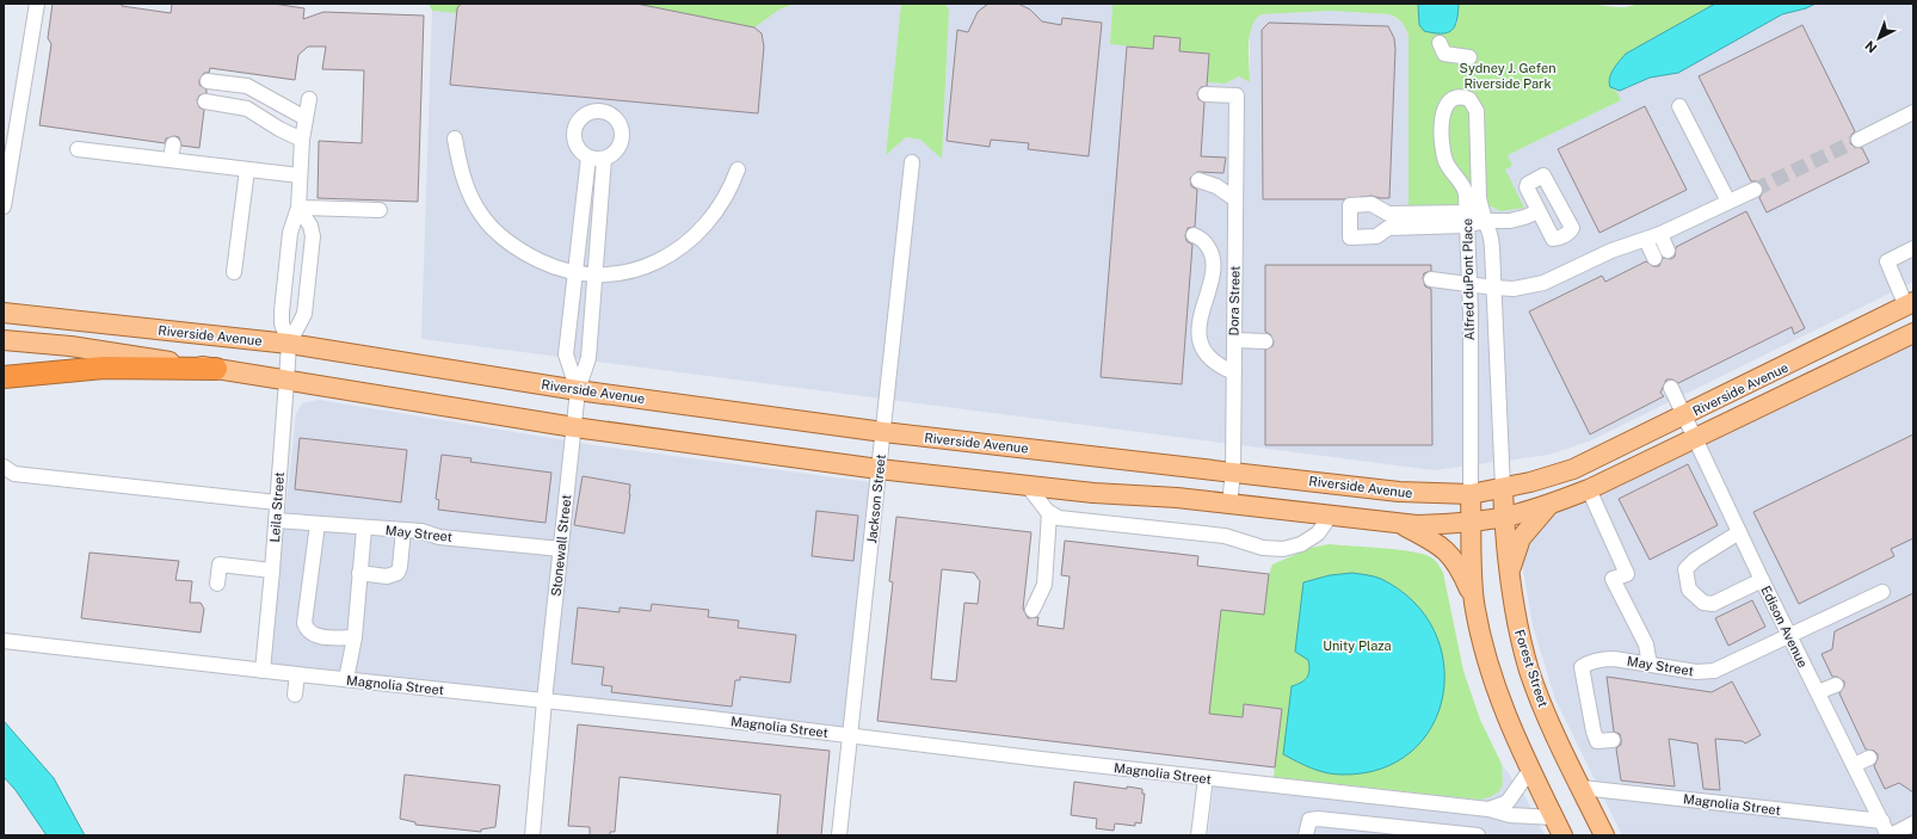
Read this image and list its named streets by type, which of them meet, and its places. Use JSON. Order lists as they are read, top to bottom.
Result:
{
  "streets": {
    "main road": ["Riverside Avenue", "Forest Street"],
    "street": [
      "Alfred duPont Place",
      "Dora Street",
      "Jackson Street",
      "Leila Street",
      "May Street",
      "Stonewall Street",
      "Edison Avenue",
      "Magnolia Street"
    ]
  },
  "crossings": [
    ["Alfred duPont Place", "Riverside Avenue"],
    ["Alfred duPont Place", "Forest Street"],
    ["Dora Street", "Riverside Avenue"],
    ["Riverside Avenue", "Jackson Street"],
    ["Riverside Avenue", "Leila Street"],
    ["Riverside Avenue", "Stonewall Street"],
    ["Riverside Avenue", "Edison Avenue"],
    ["Riverside Avenue", "Forest Street"],
    ["Jackson Street", "Magnolia Street"],
    ["Leila Street", "May Street"],
    ["Leila Street", "Magnolia Street"],
    ["May Street", "Stonewall Street"],
    ["May Street", "Edison Avenue"],
    ["Stonewall Street", "Magnolia Street"],
    ["Edison Avenue", "Magnolia Street"],
    ["Forest Street", "Magnolia Street"]
  ],
  "parks": ["Sydney J. Gefen Riverside Park", "Unity Plaza"],
  "north": "bottom left"
}
